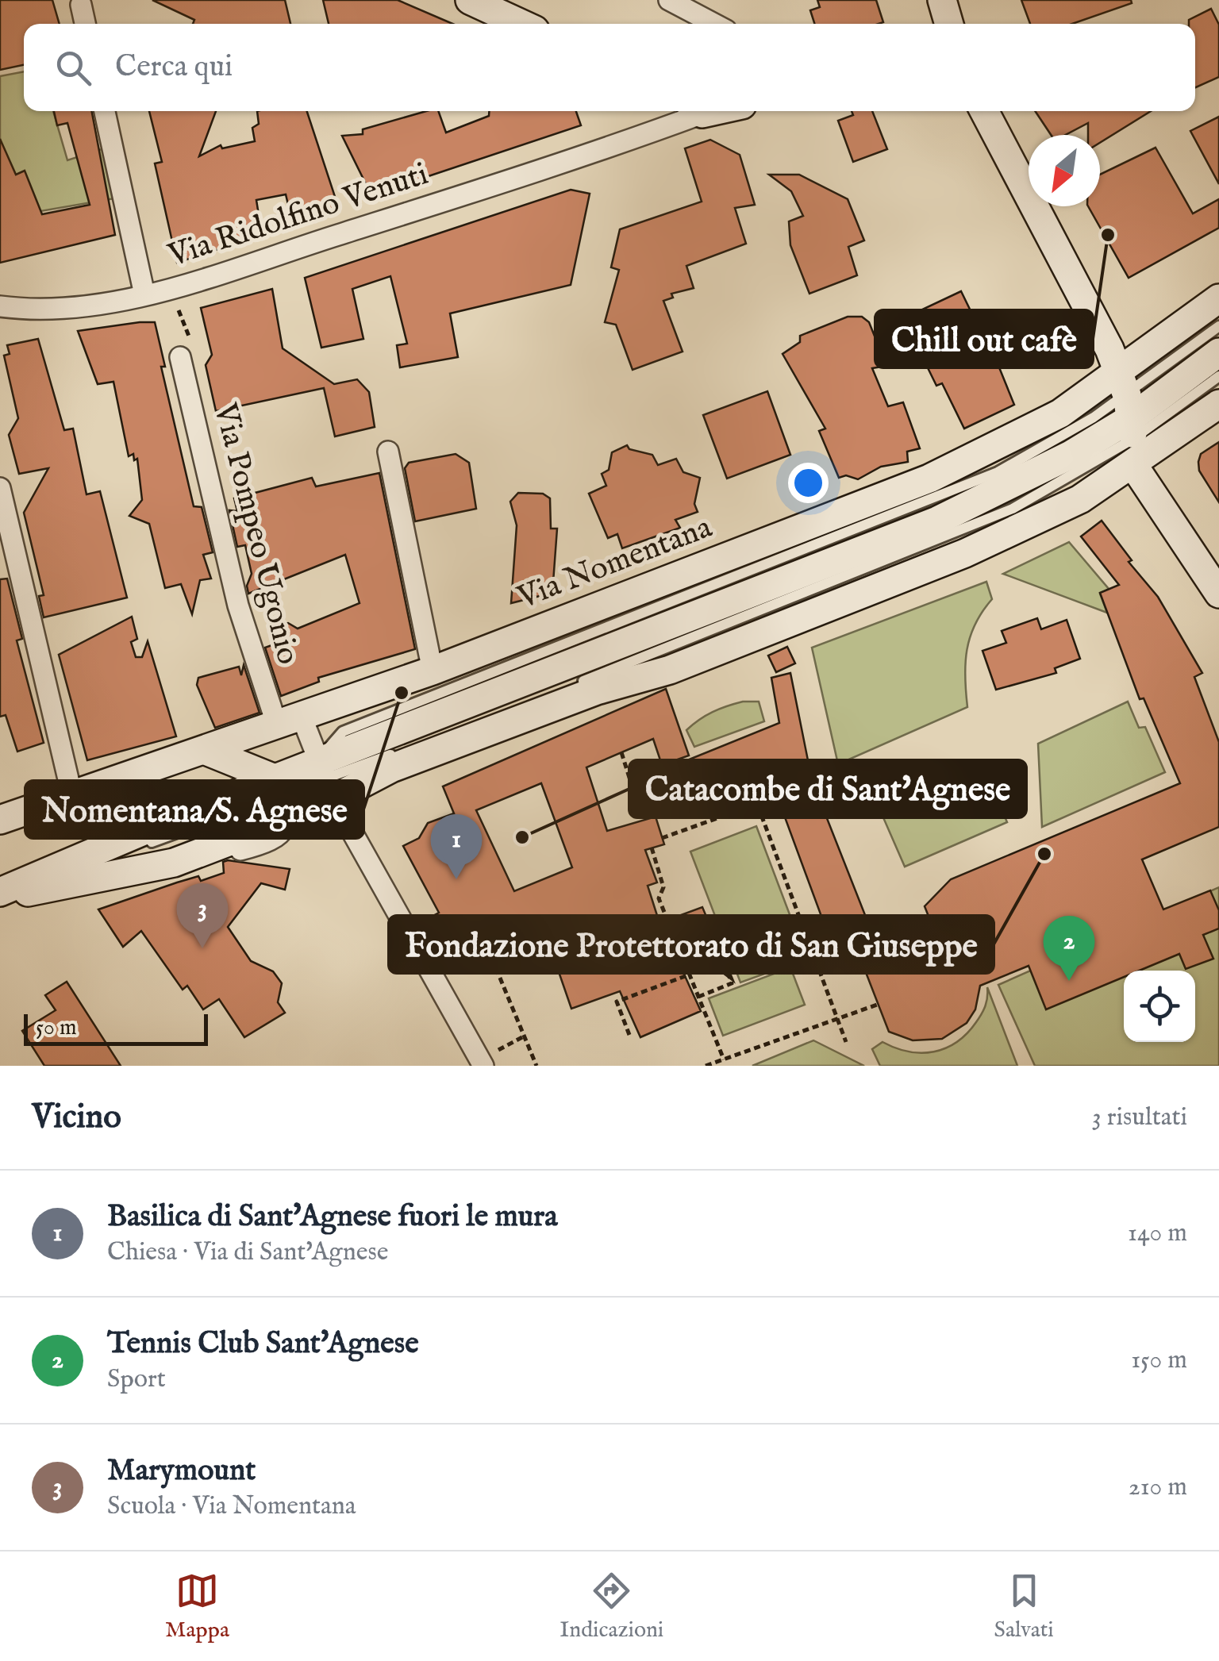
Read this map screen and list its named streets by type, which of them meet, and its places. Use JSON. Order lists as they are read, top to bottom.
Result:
{
  "streets": {
    "street": ["Via Ridolfino Venuti", "Via Pompeo Ugonio", "Via Nomentana"]
  },
  "crossings": [
    ["Via Pompeo Ugonio", "Via Nomentana"]
  ],
  "places": [
    "Chill out cafè",
    "Nomentana/S. Agnese",
    "Catacombe di Sant'Agnese",
    "Fondazione Protettorato di San Giuseppe"
  ],
  "scale_bar": "50 m",
  "north": "bottom left",
  "page": {
    "search": "Cerca qui",
    "pins": ["1", "3", "2"],
    "scale": "50 m",
    "heading": ["Vicino", "3 risultati"],
    "list": [
      {
        "mark": "1",
        "name": "Basilica di Sant'Agnese fuori le mura",
        "note": "Chiesa · Via di Sant'Agnese",
        "value": "140 m"
      },
      {
        "mark": "2",
        "name": "Tennis Club Sant'Agnese",
        "note": "Sport",
        "value": "150 m"
      },
      {
        "mark": "3",
        "name": "Marymount",
        "note": "Scuola · Via Nomentana",
        "value": "210 m"
      }
    ],
    "nav": ["Mappa", "Indicazioni", "Salvati"]
  }
}
